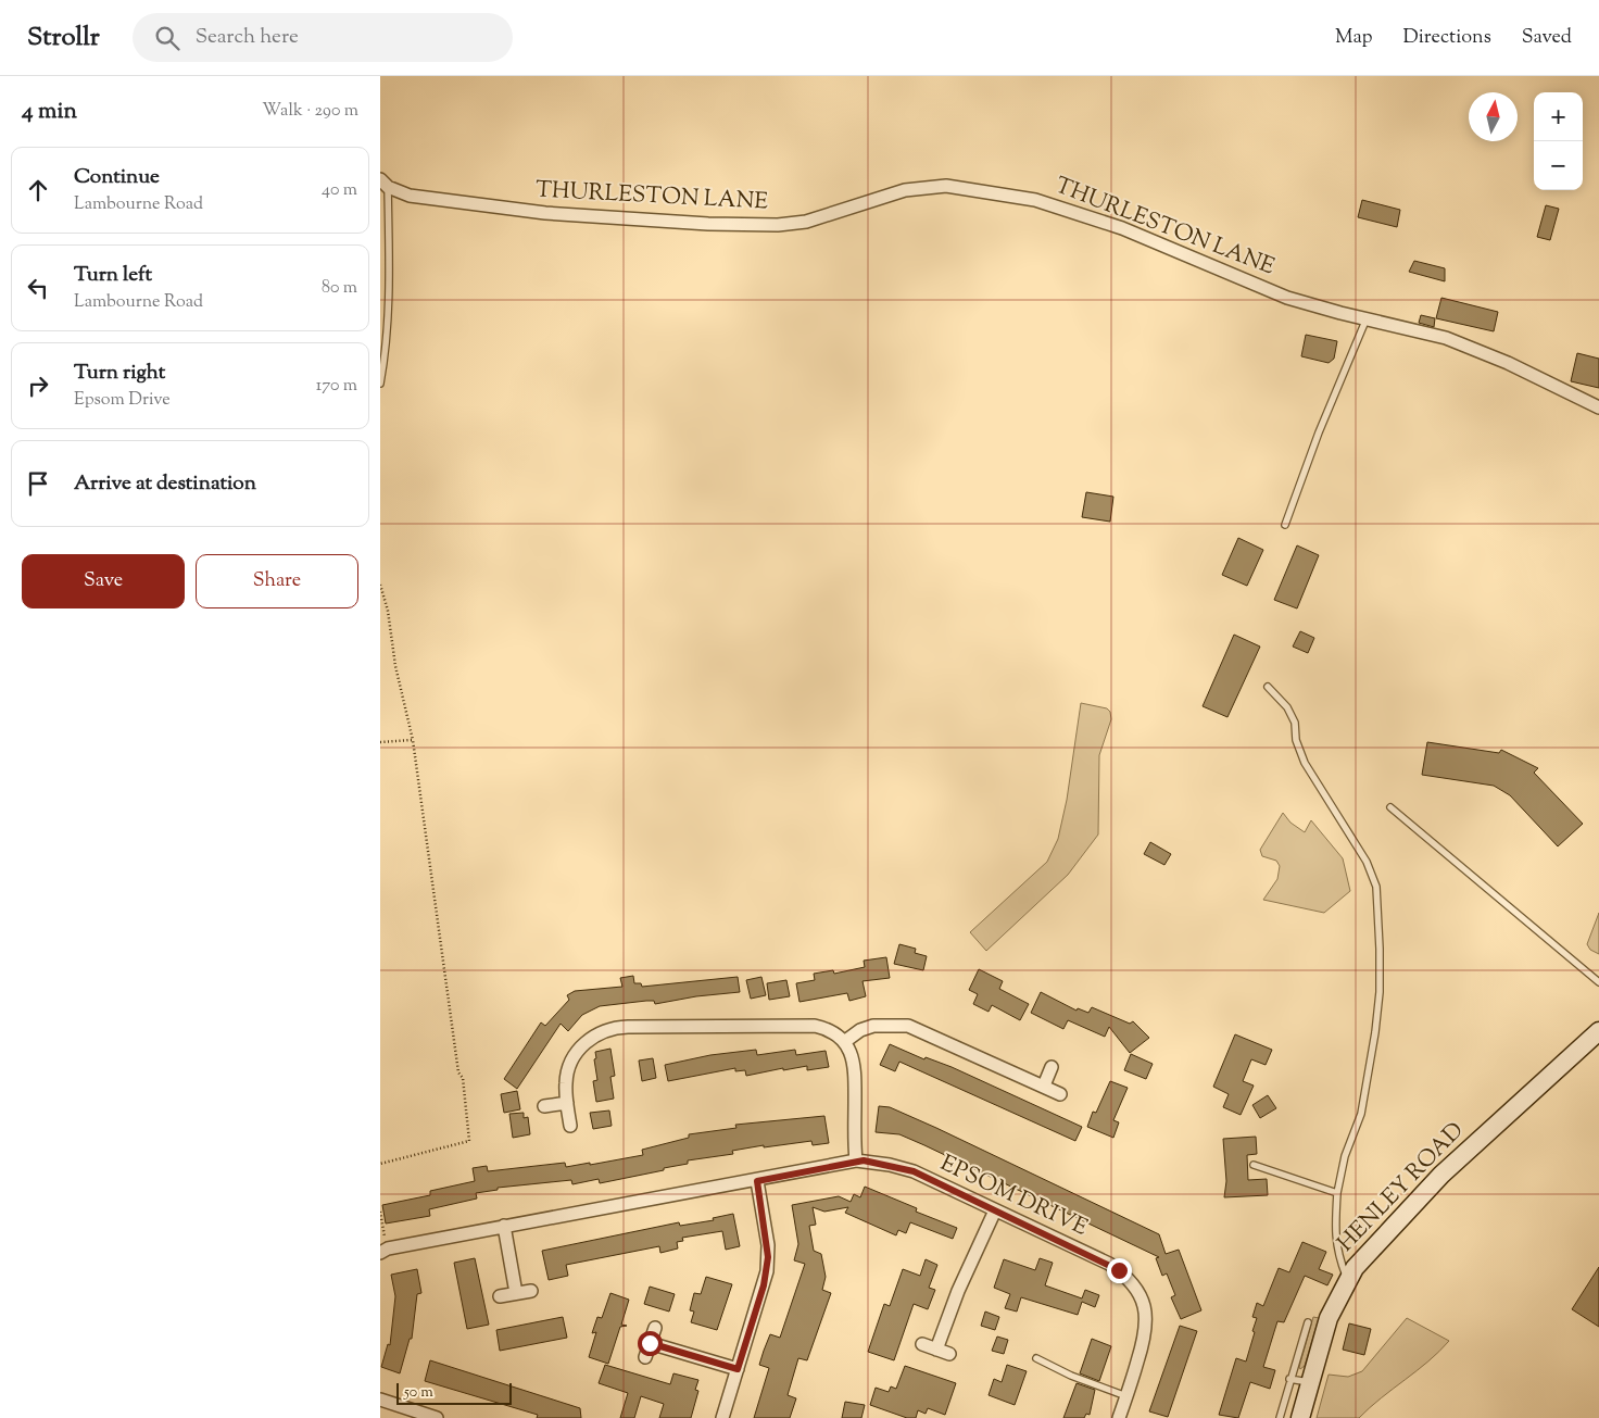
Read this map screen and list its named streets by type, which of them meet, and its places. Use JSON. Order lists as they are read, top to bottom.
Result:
{
  "streets": {
    "street": ["THURLESTON LANE", "HENLEY ROAD", "EPSOM DRIVE"]
  },
  "scale_bar": "50 m",
  "north": "top",
  "page": {
    "header": "Strollr",
    "search": "Search here",
    "nav": ["Map", "Directions", "Saved"],
    "heading": ["4 min", "Walk · 290 m"],
    "map_buttons": ["+", "−"],
    "list": [
      ["Continue", "Lambourne Road", "40 m"],
      ["Turn left", "Lambourne Road", "80 m"],
      ["Turn right", "Epsom Drive", "170 m"],
      "Arrive at destination"
    ],
    "buttons": ["Save", "Share"],
    "scale": "50 m"
  }
}
